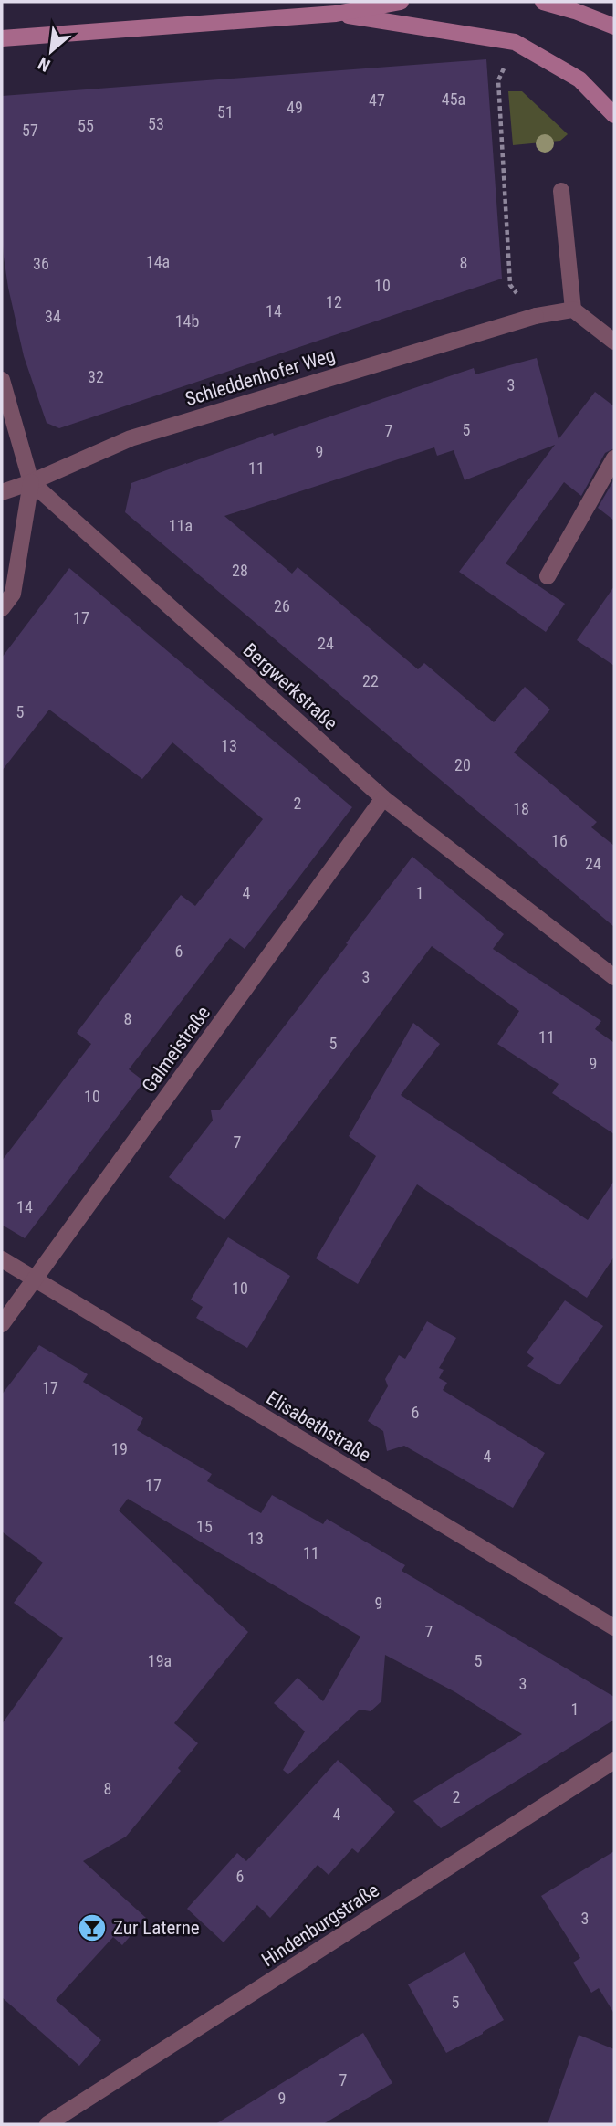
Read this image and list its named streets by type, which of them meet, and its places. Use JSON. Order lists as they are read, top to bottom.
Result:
{
  "streets": {
    "street": [
      "Schleddenhofer Weg",
      "Bergwerkstraße",
      "Galmeistraße",
      "Elisabethstraße",
      "Hindenburgstraße"
    ]
  },
  "crossings": [
    ["Schleddenhofer Weg", "Bergwerkstraße"],
    ["Bergwerkstraße", "Galmeistraße"],
    ["Galmeistraße", "Elisabethstraße"]
  ],
  "places": {
    "bar": ["Zur Laterne"]
  },
  "house_numbers": [
    "45a",
    "47",
    "49",
    "51",
    "53",
    "55",
    "57",
    "14a",
    "8",
    "36",
    "10",
    "12",
    "14",
    "34",
    "14b",
    "32",
    "3",
    "5",
    "7",
    "9",
    "11",
    "11a",
    "28",
    "26",
    "17",
    "24",
    "22",
    "5",
    "13",
    "20",
    "2",
    "18",
    "16",
    "24",
    "4",
    "1",
    "6",
    "3",
    "8",
    "11",
    "5",
    "9",
    "10",
    "7",
    "14",
    "10",
    "17",
    "6",
    "19",
    "4",
    "17",
    "15",
    "13",
    "11",
    "9",
    "7",
    "19a",
    "5",
    "3",
    "1",
    "8",
    "2",
    "4",
    "6",
    "3",
    "5",
    "7",
    "9"
  ],
  "north": "bottom left"
}
